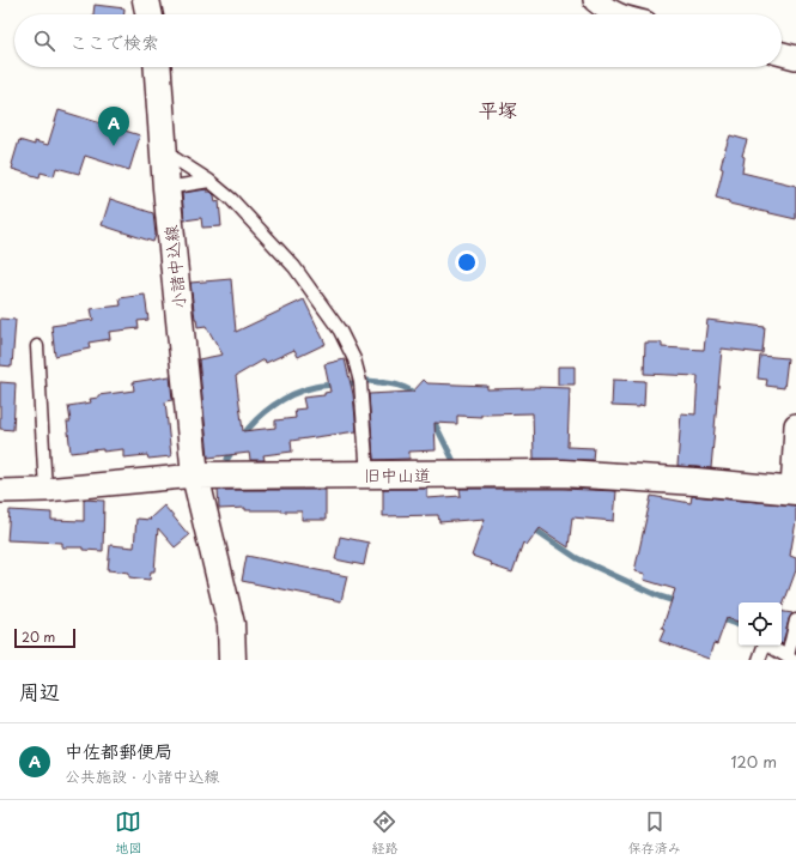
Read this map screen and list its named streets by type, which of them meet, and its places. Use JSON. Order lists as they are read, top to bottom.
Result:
{
  "streets": {
    "main road": ["小諸中込線", "旧中山道"]
  },
  "crossings": [
    ["小諸中込線", "旧中山道"]
  ],
  "districts": ["平塚"],
  "scale_bar": "20 m",
  "page": {
    "search": "ここで検索",
    "pins": "A",
    "scale": "20 m",
    "heading": "周辺",
    "list": [
      {
        "mark": "A",
        "name": "中佐都郵便局",
        "note": "公共施設 · 小諸中込線",
        "value": "120 m"
      }
    ],
    "nav": ["地図", "経路", "保存済み"]
  }
}
